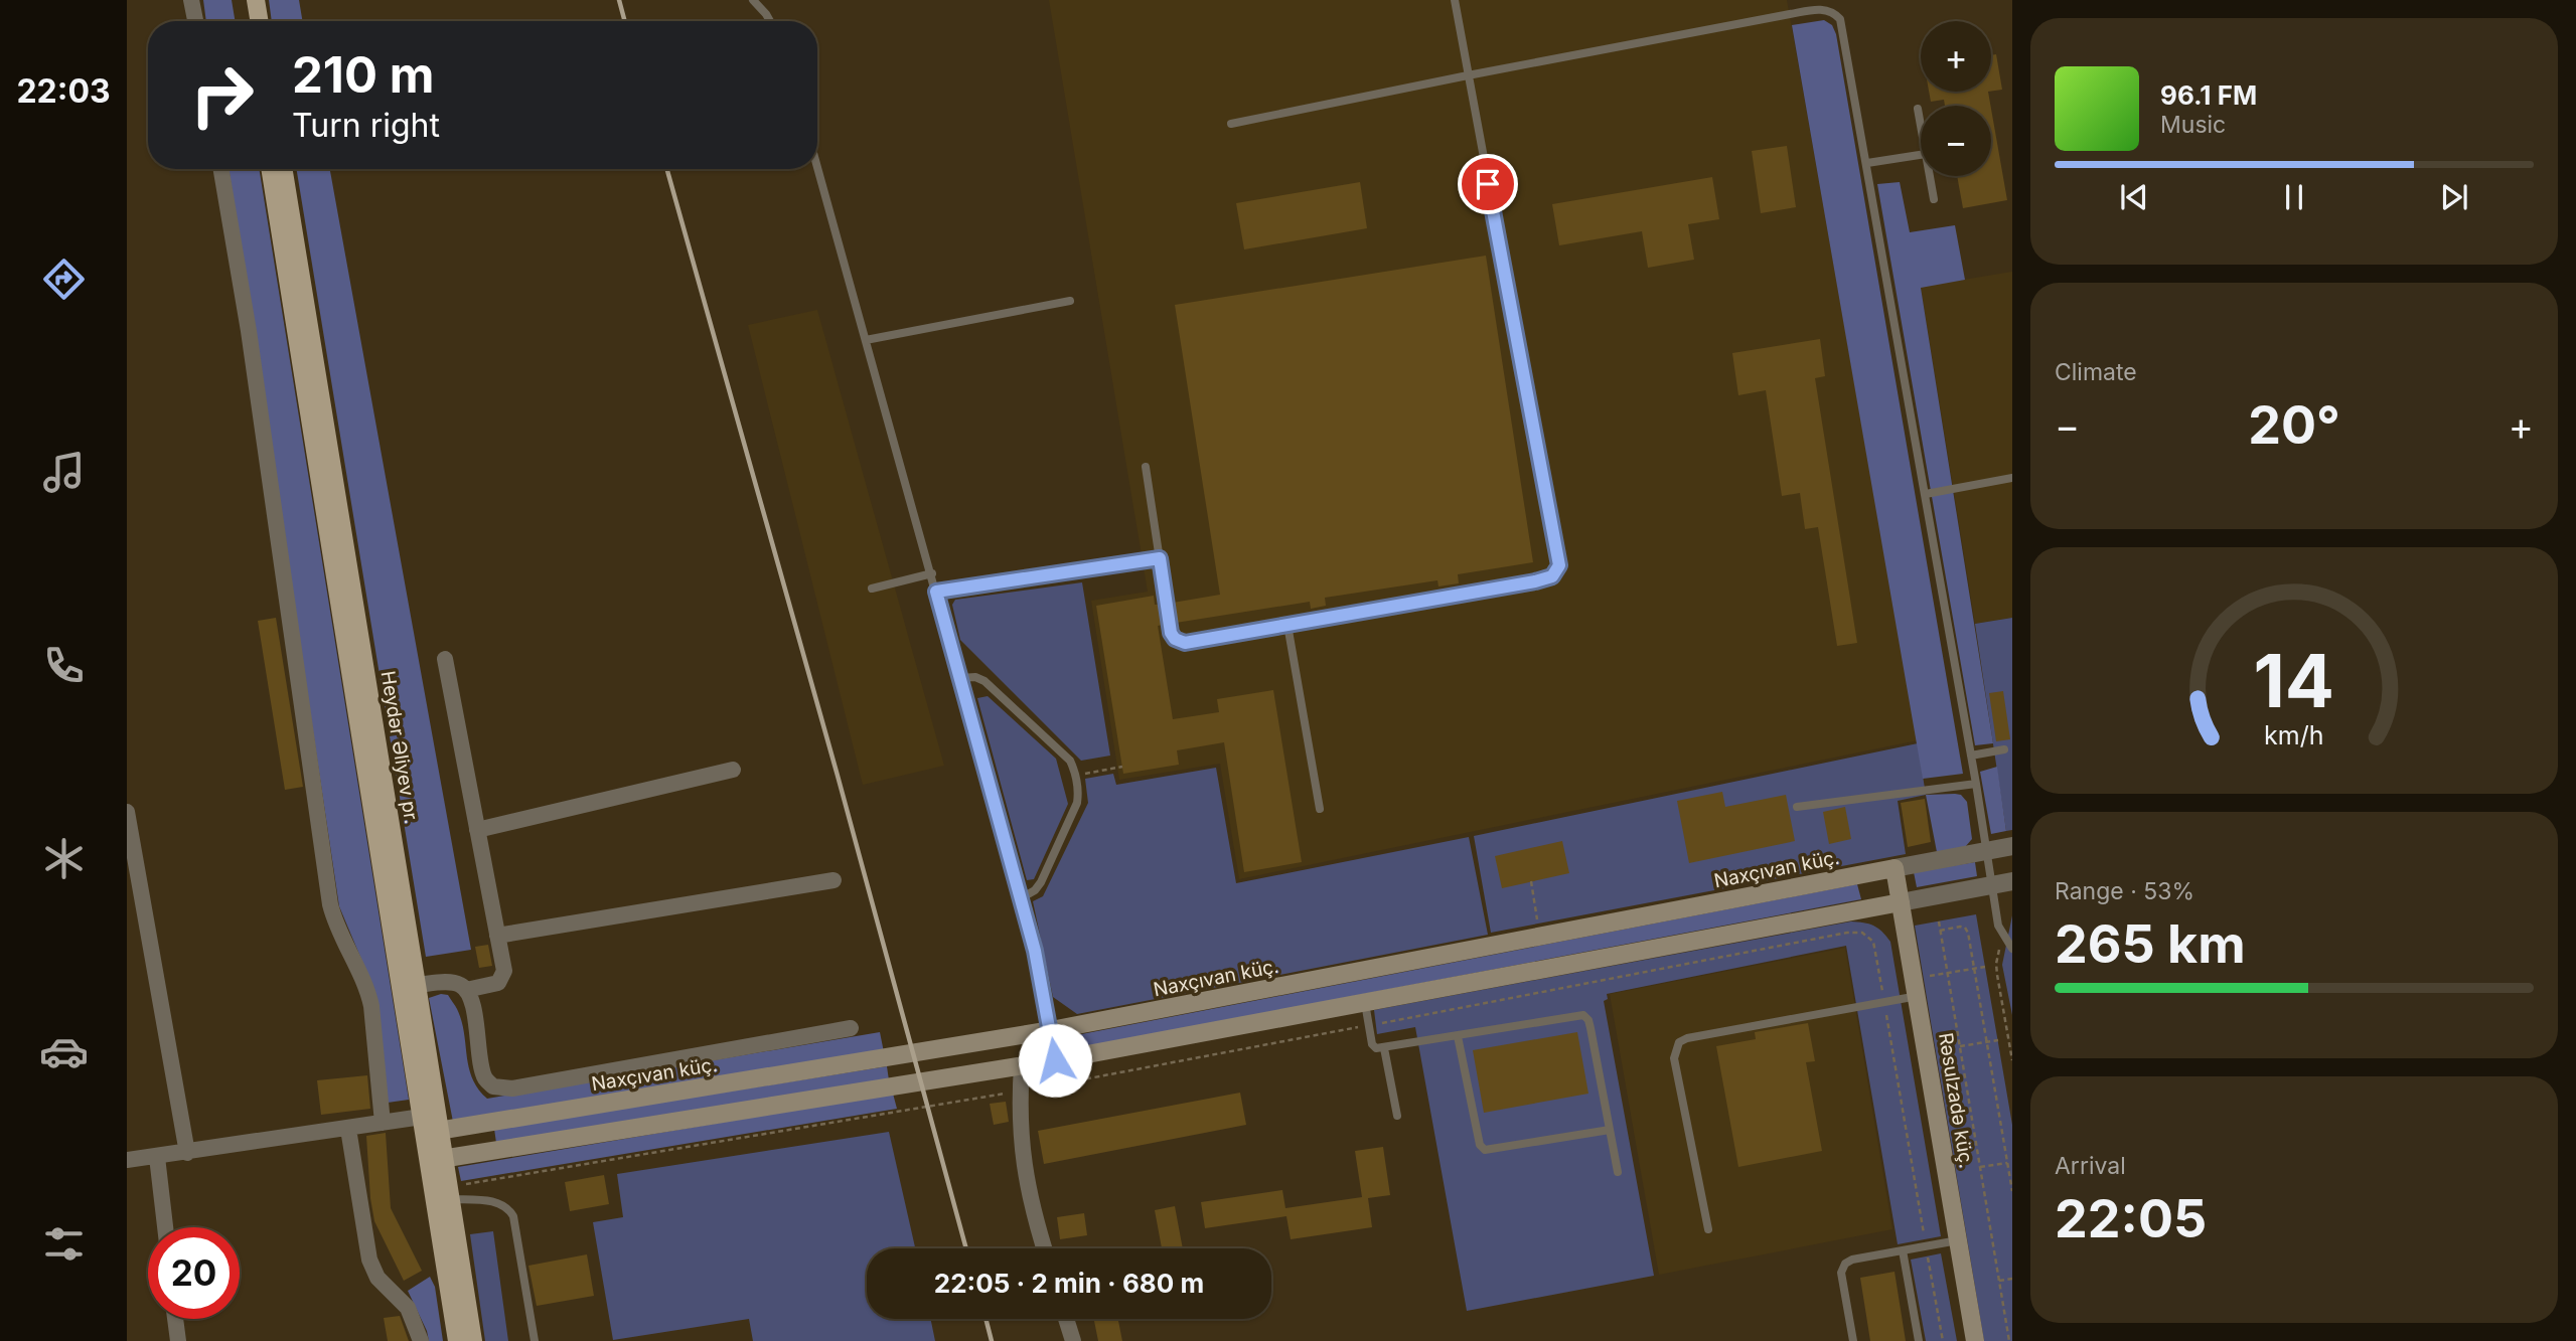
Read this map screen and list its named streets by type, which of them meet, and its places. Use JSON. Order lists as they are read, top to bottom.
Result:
{
  "streets": {
    "main road": ["Heydər Əliyev pr.", "Naxçıvan küç.", "Rəsulzadə küç."]
  },
  "crossings": [
    ["Heydər Əliyev pr.", "Naxçıvan küç."],
    ["Naxçıvan küç.", "Rəsulzadə küç."]
  ],
  "page": {
    "tabs": "22:03",
    "map_buttons": ["+", "−"],
    "turn": ["210 m", "Turn right"],
    "song": ["96.1 FM", "Music"],
    "tile": [
      "Climate",
      ["Range · 53%", "265 km"],
      ["Arrival", "22:05"]
    ],
    "heat": ["−", "20°", "+"],
    "limit": "20",
    "trip": "22:05 · 2 min · 680 m",
    "gauge": ["14", "km/h"]
  }
}
